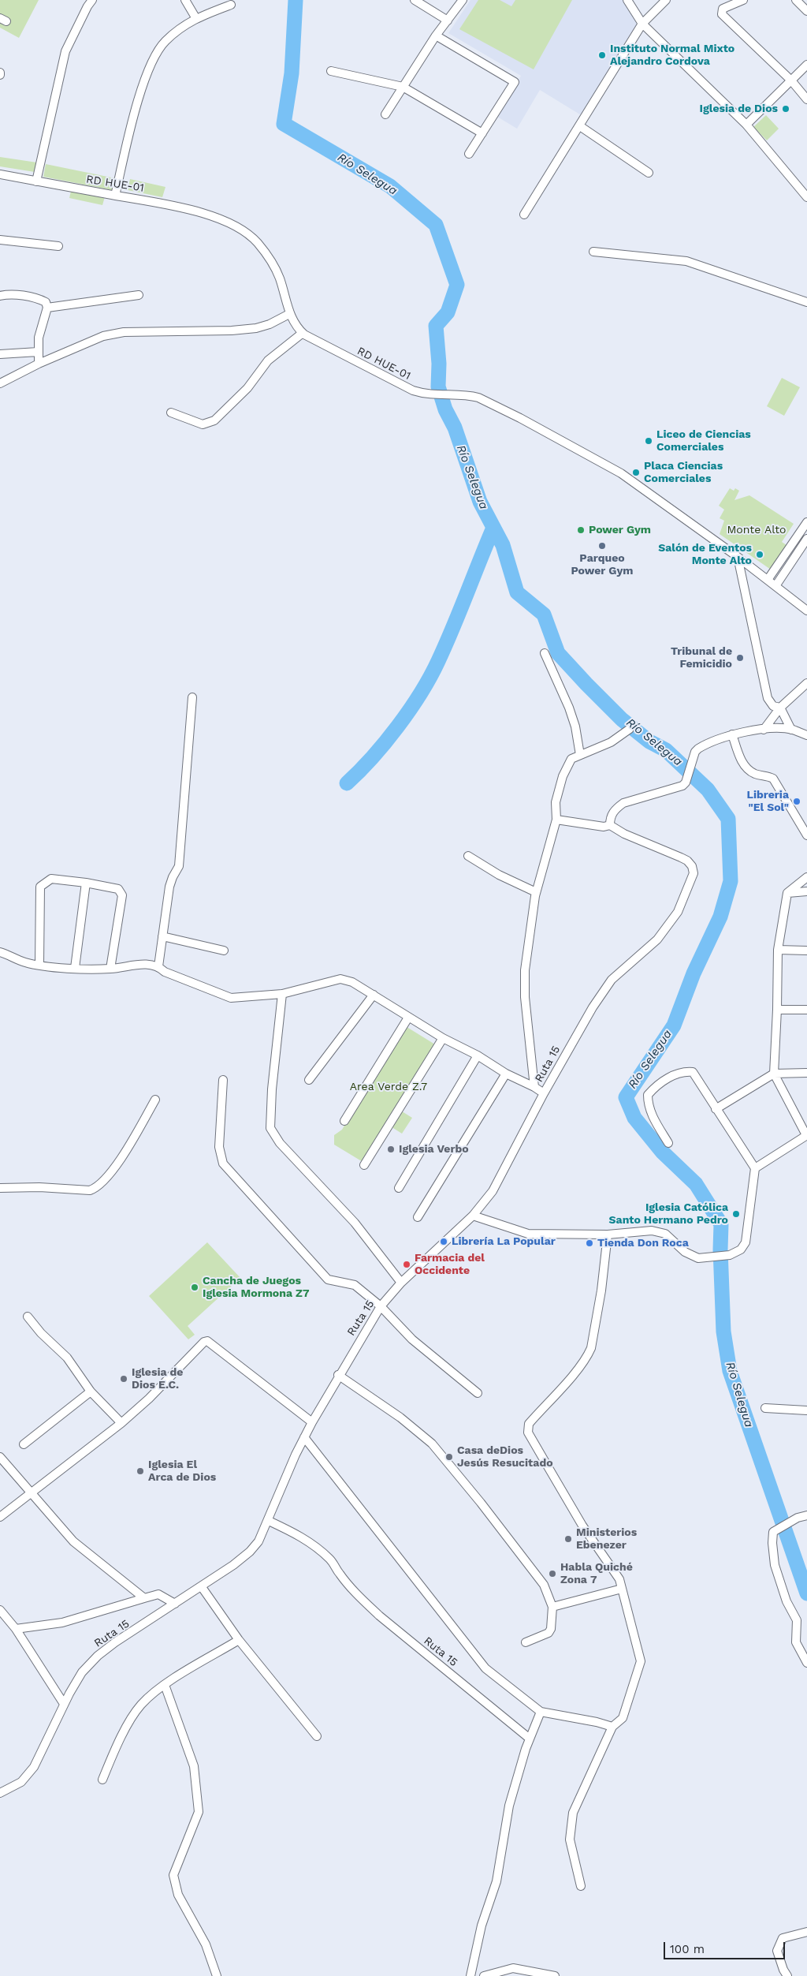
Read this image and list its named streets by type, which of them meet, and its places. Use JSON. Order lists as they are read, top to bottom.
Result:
{
  "streets": {
    "street": ["RD HUE-01", "Ruta 15"]
  },
  "water": ["Río Selegua"],
  "parks": ["Monte Alto", "Area Verde Z.7"],
  "places": [
    "Instituto Normal Mixto Alejandro Cordova",
    "Iglesia de Dios",
    "Liceo de Ciencias Comerciales",
    "Placa Ciencias Comerciales",
    "Power Gym",
    "Parqueo Power Gym",
    "Salón de Eventos Monte Alto",
    "Tribunal de Femicidio",
    "Libreria \"El Sol\"",
    "Iglesia Verbo",
    "Iglesia Católica Santo Hermano Pedro",
    "Librería La Popular",
    "Tienda Don Roca",
    "Farmacia del Occidente",
    "Cancha de Juegos Iglesia Mormona Z7",
    "Iglesia de Dios E.C.",
    "Casa deDios Jesús Resucitado",
    "Iglesia El Arca de Dios",
    "Ministerios Ebenezer",
    "Habla Quiché Zona 7"
  ],
  "scale_bar": "100 m"
}
